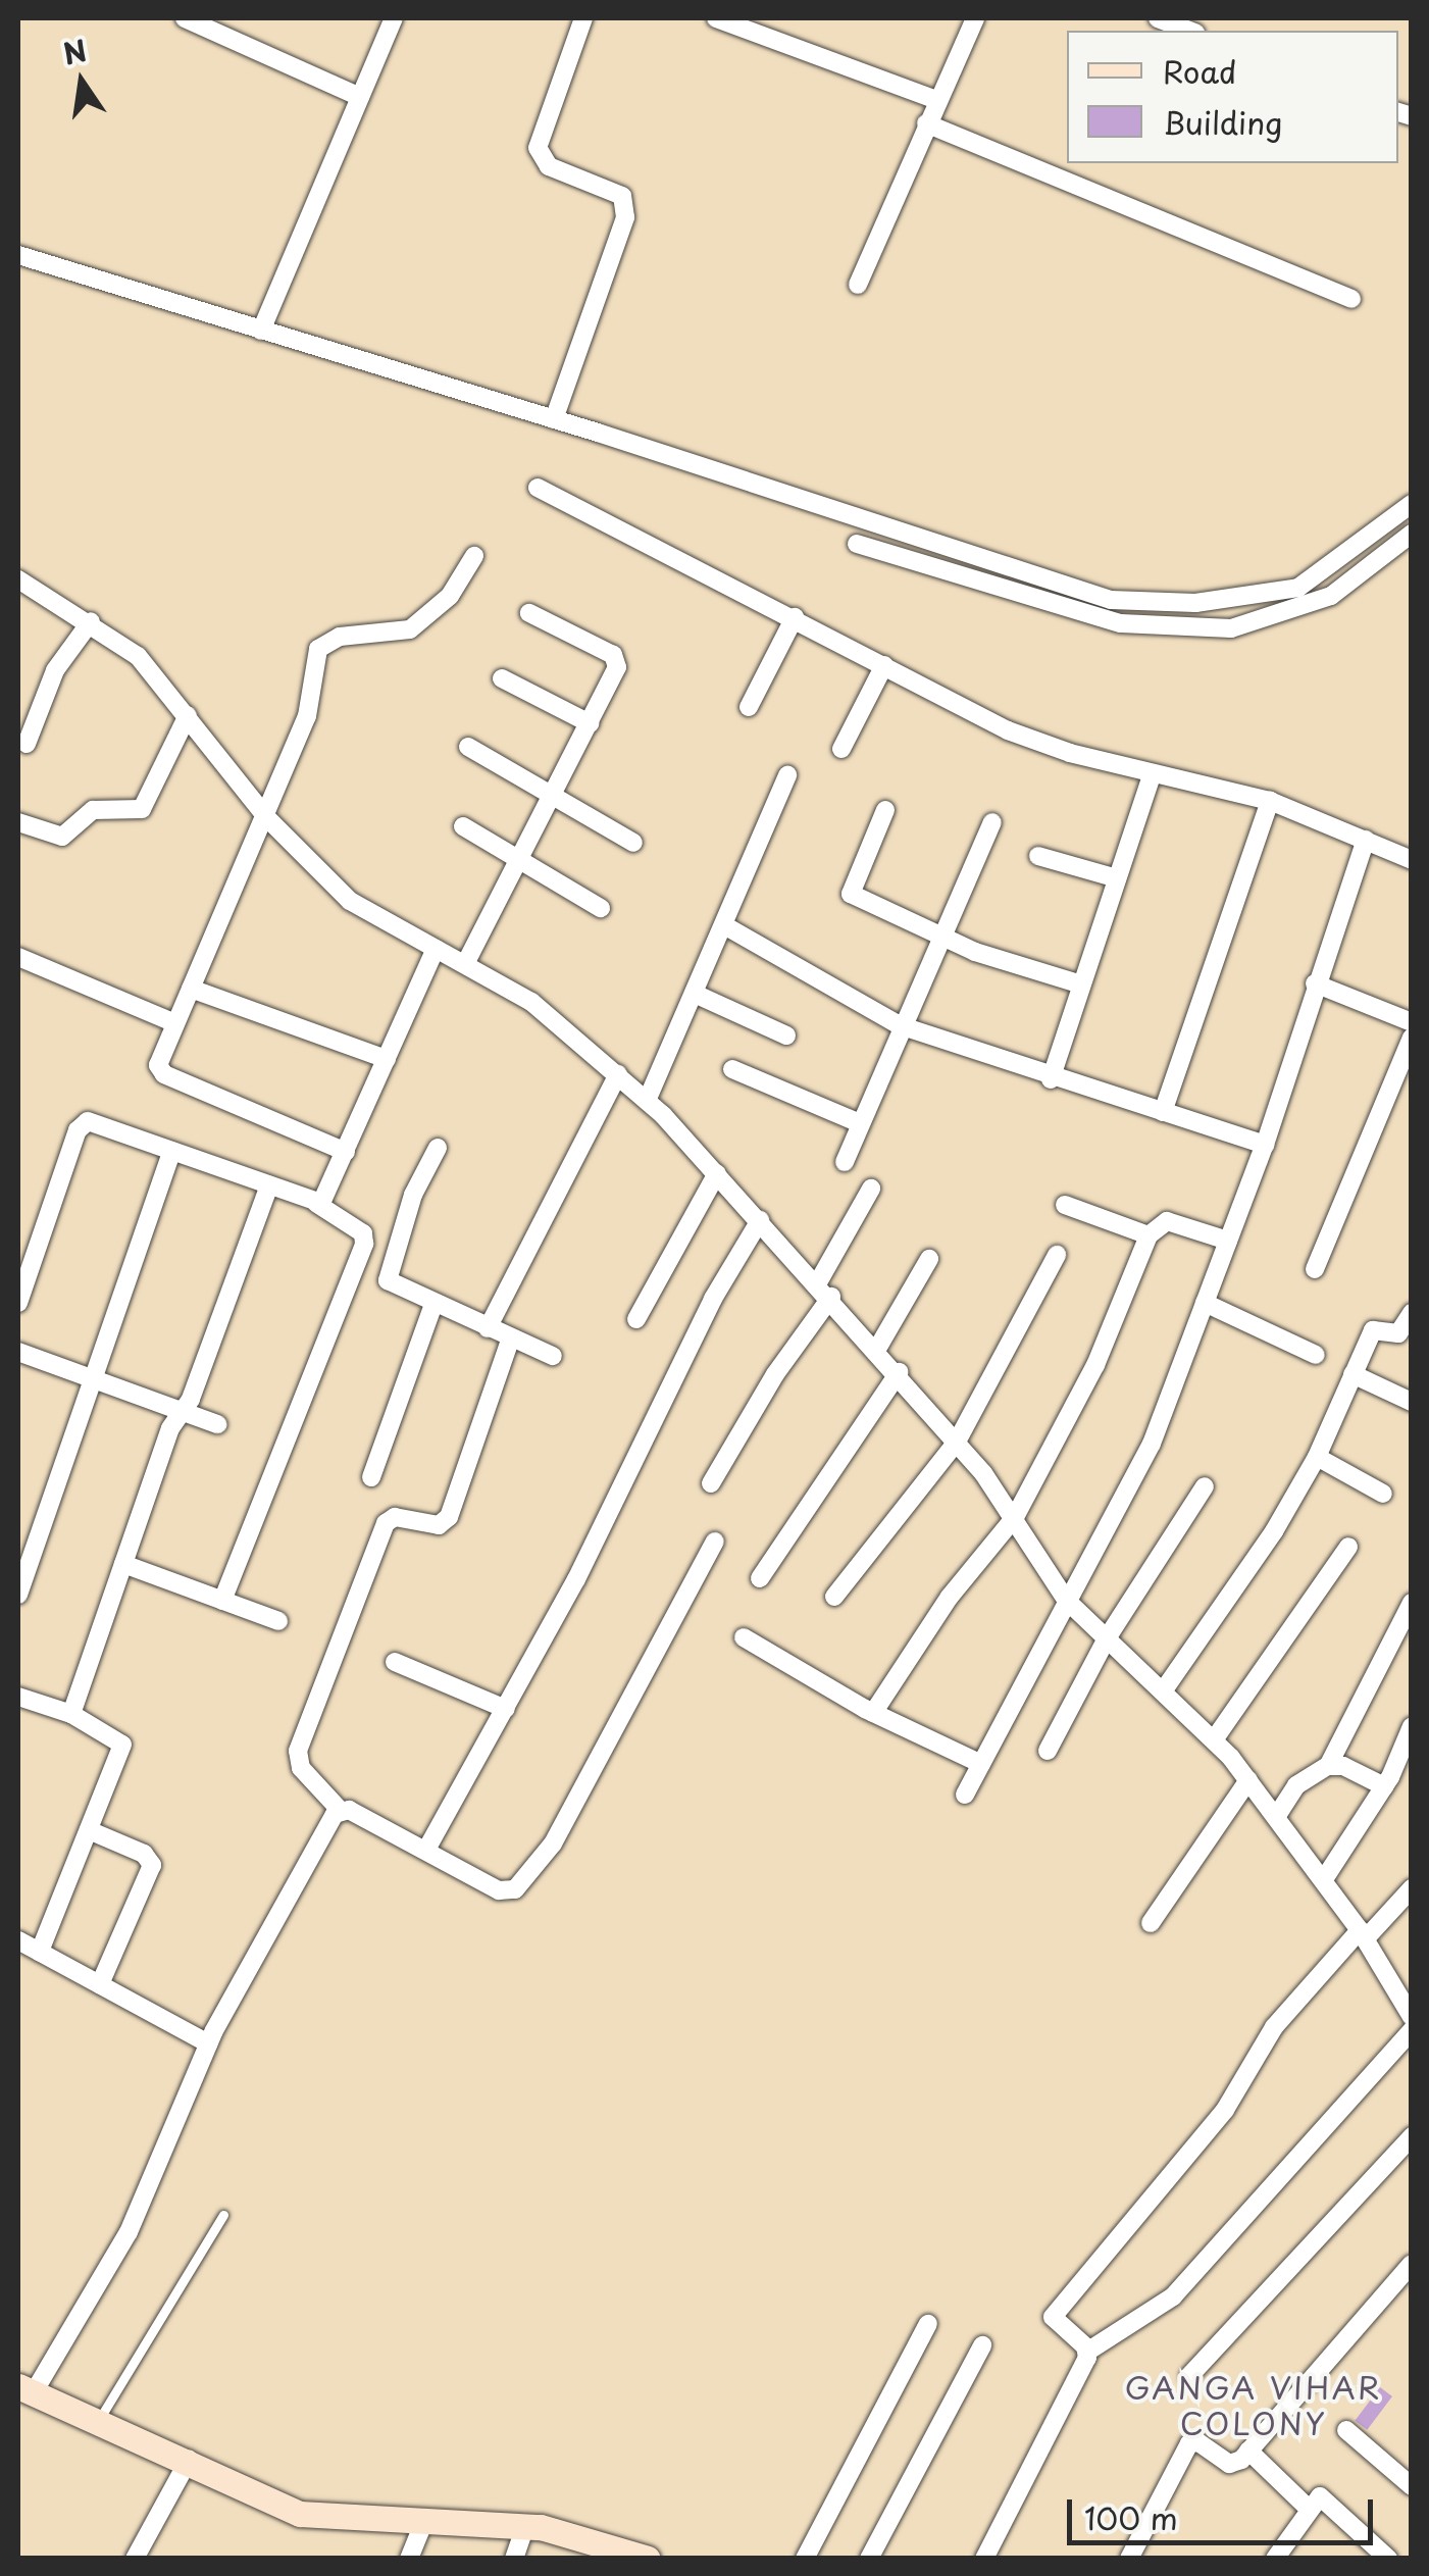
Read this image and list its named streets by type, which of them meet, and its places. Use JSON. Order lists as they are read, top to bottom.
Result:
{
  "districts": ["GANGA VIHAR COLONY"],
  "legend": ["Road", "Building"],
  "scale_bar": "100 m",
  "north": "top"
}
